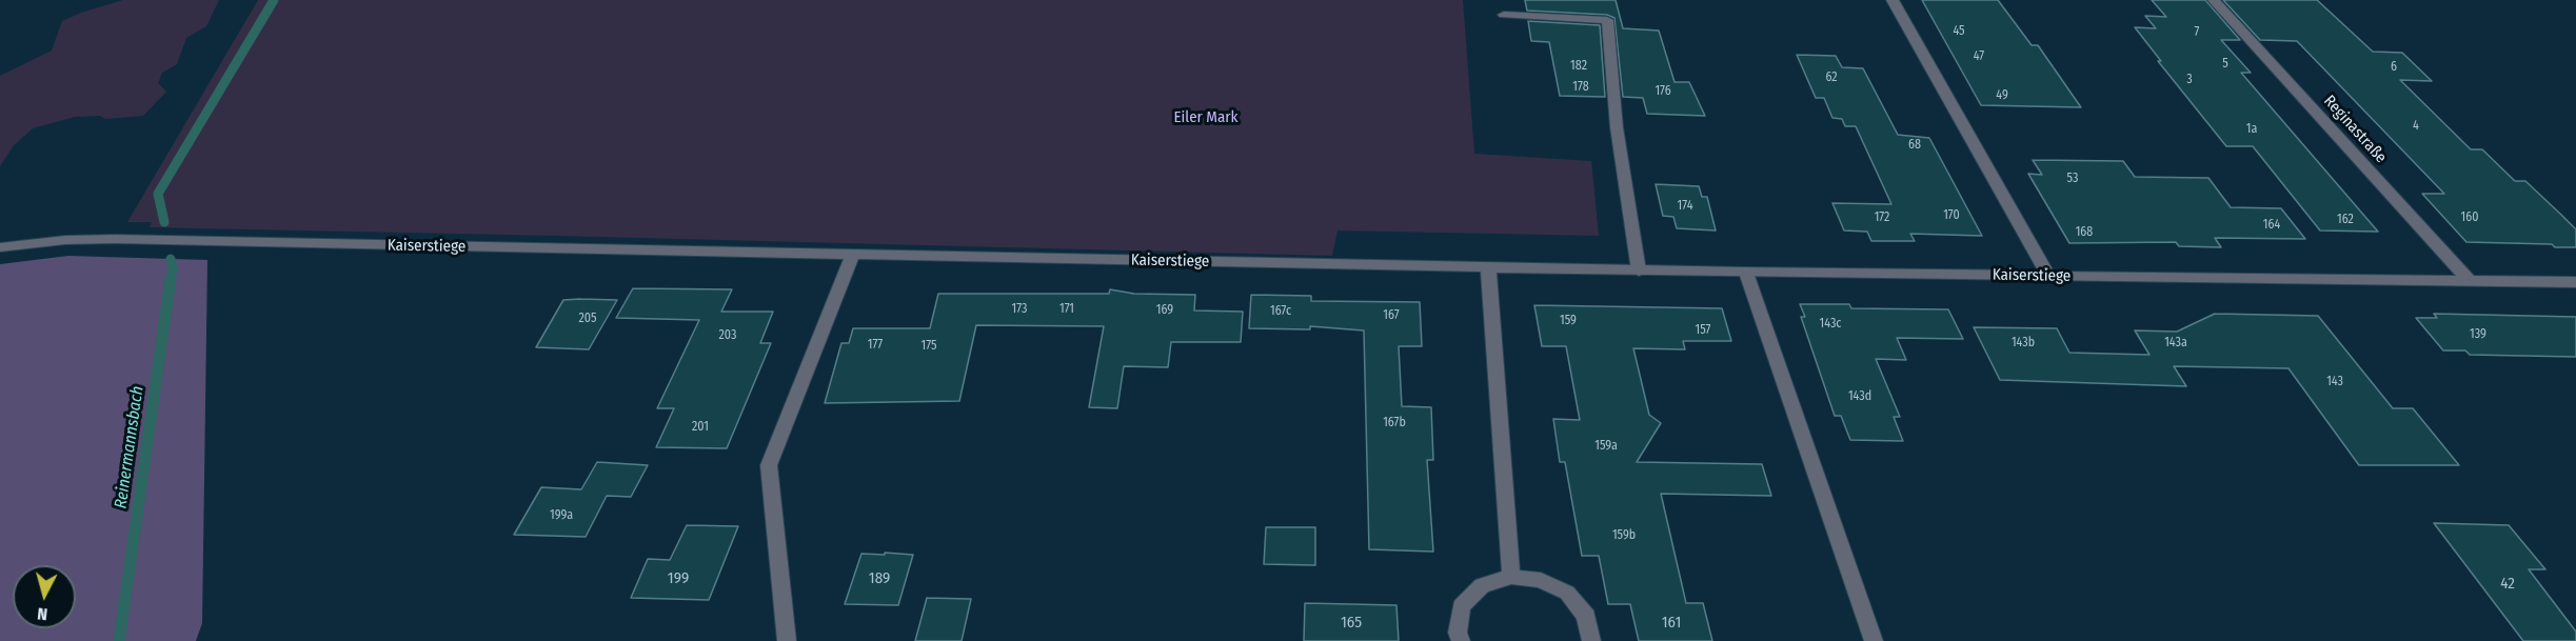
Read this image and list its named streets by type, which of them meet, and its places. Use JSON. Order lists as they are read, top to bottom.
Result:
{
  "streets": {
    "street": ["Reginastraße", "Kaiserstiege"]
  },
  "crossings": [
    ["Reginastraße", "Kaiserstiege"]
  ],
  "water": ["Reinermannsbach"],
  "parks": ["Eiler Mark"],
  "house_numbers": [
    "45",
    "7",
    "47",
    "5",
    "182",
    "6",
    "62",
    "3",
    "178",
    "176",
    "49",
    "4",
    "1a",
    "68",
    "53",
    "174",
    "170",
    "172",
    "160",
    "162",
    "164",
    "168",
    "173",
    "171",
    "169",
    "167c",
    "167",
    "205",
    "159",
    "143c",
    "157",
    "139",
    "203",
    "143b",
    "143a",
    "177",
    "175",
    "143",
    "143d",
    "167b",
    "201",
    "159a",
    "199a",
    "159b",
    "199",
    "189",
    "42",
    "165",
    "161"
  ],
  "north": "bottom"
}
